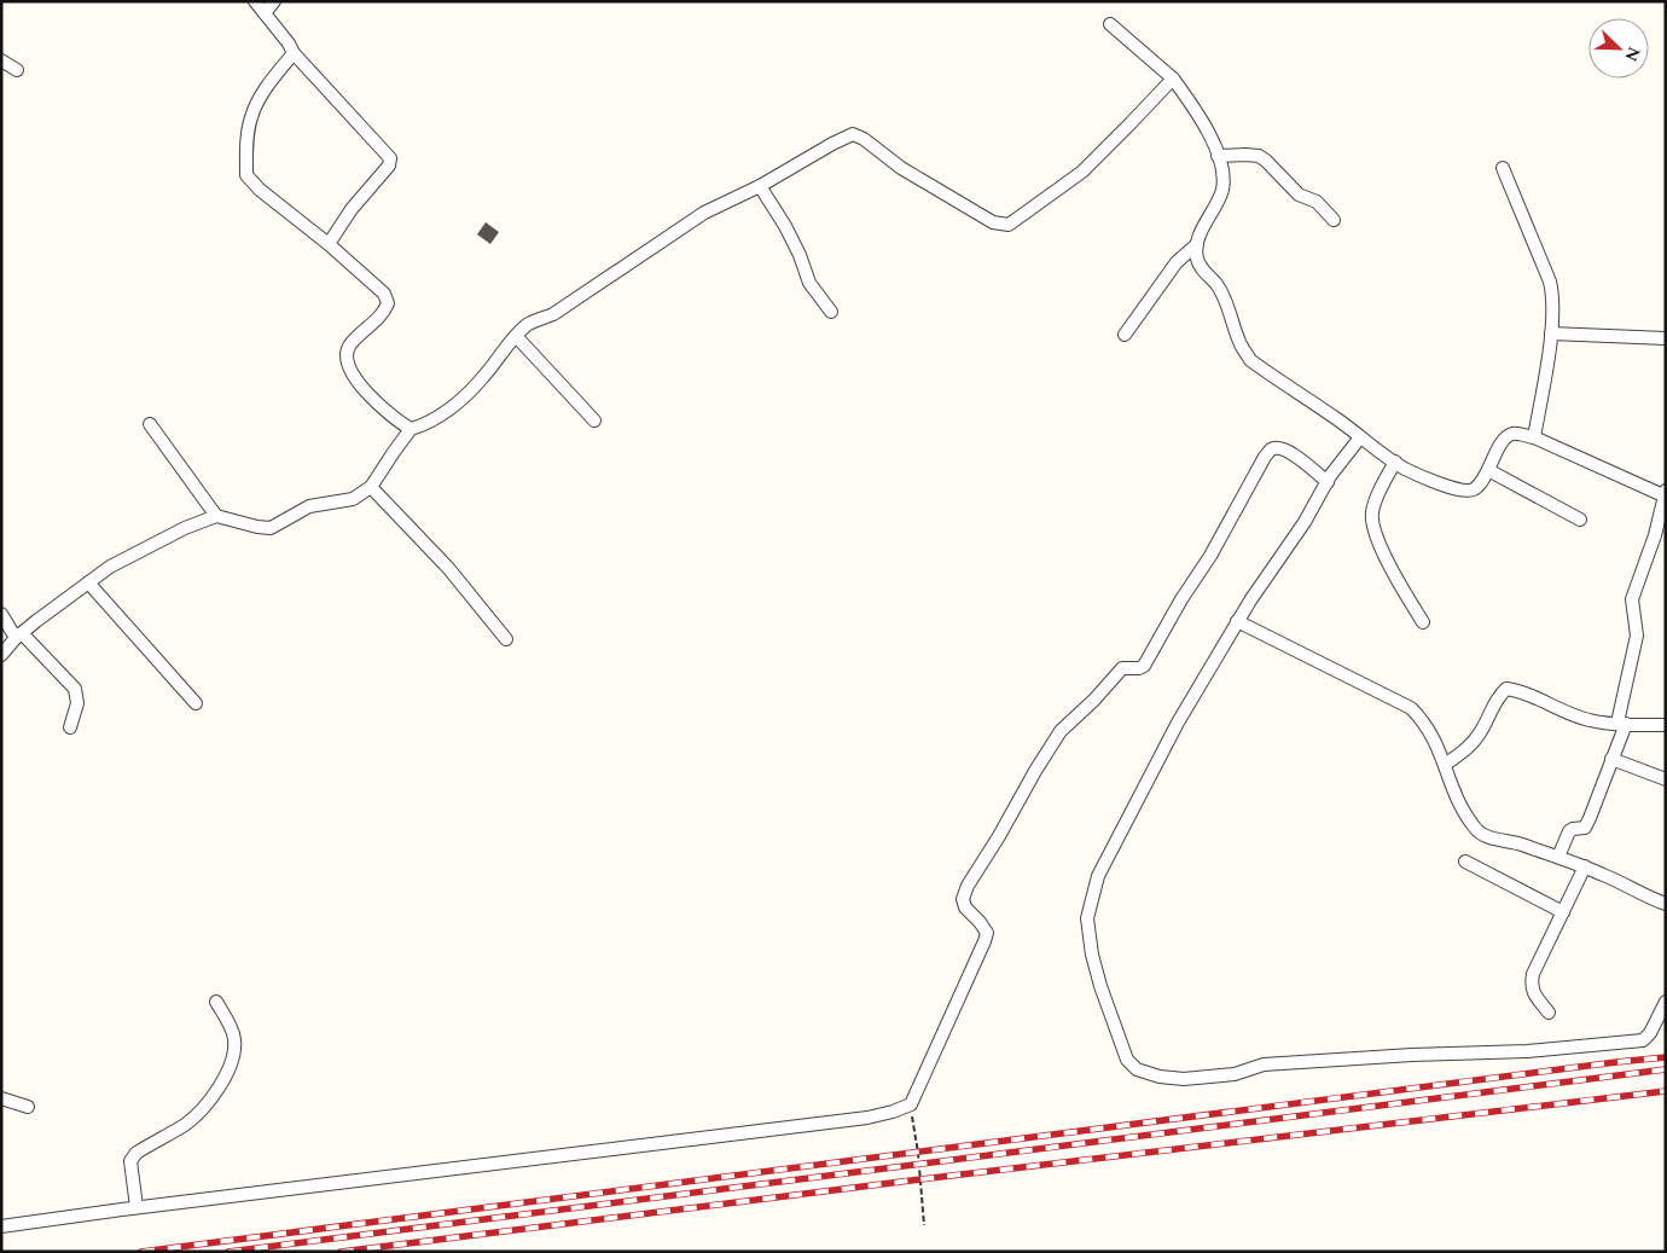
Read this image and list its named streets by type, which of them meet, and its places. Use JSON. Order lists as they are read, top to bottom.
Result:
{
  "north": "bottom right"
}
